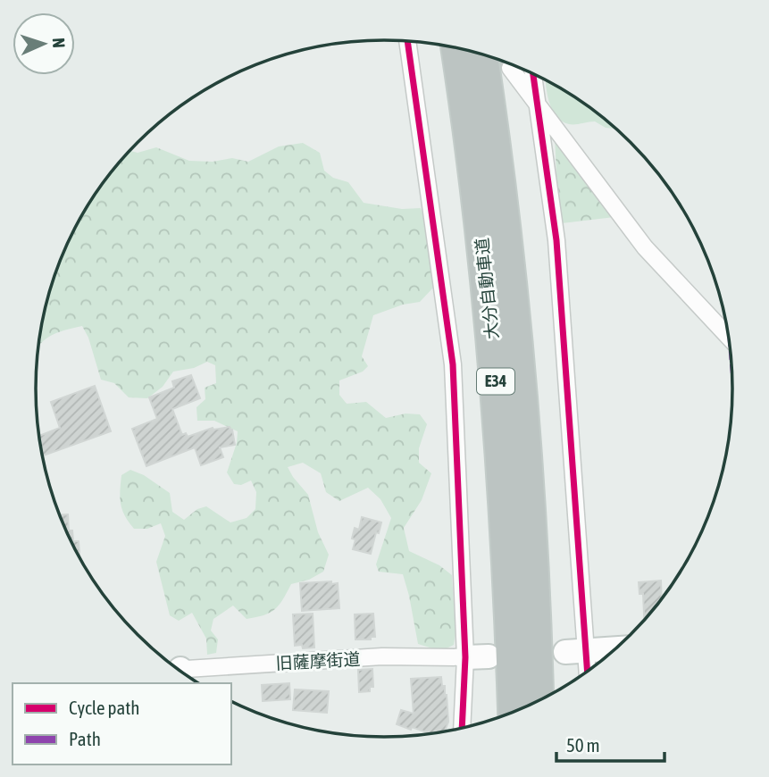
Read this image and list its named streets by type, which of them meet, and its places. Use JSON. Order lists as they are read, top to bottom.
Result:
{
  "streets": {
    "highway": ["大分自動車道", "E34"],
    "street": ["旧薩摩街道"]
  },
  "legend": ["Cycle path", "Path"],
  "scale_bar": "50 m",
  "north": "right"
}
